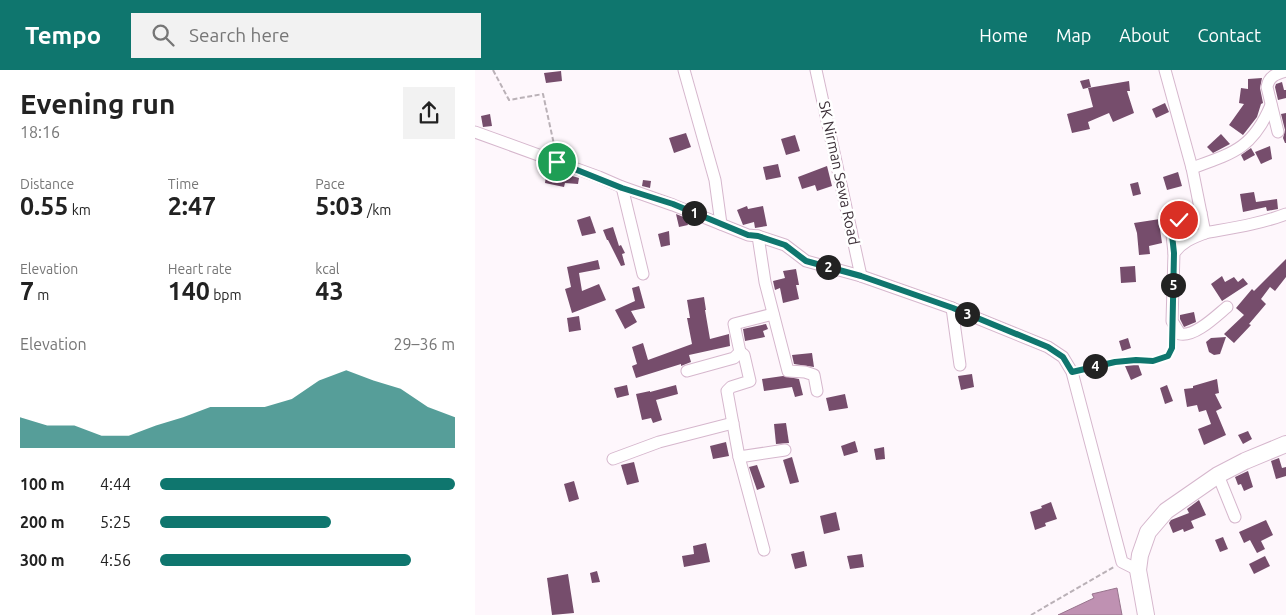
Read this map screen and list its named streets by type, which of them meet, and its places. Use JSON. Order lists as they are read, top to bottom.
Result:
{
  "streets": {
    "street": ["SK Nirman Sewa Road"]
  },
  "page": {
    "header": "Tempo",
    "search": "Search here",
    "nav": [
      "Home",
      "Map",
      "About",
      "Contact"
    ],
    "heading": ["Evening run", "18:16"],
    "stats": [
      ["Distance", "0.55 km"],
      ["Time", "2:47"],
      ["Pace", "5:03 /km"],
      ["Elevation", "7 m"],
      ["Heart rate", "140 bpm"],
      ["kcal", "43"]
    ],
    "pins": [
      "1",
      "2",
      "5",
      "3",
      "4"
    ],
    "chart": ["Elevation", "29–36 m"],
    "list": [
      {
        "name": "100 m",
        "note": "4:44"
      },
      {
        "name": "200 m",
        "note": "5:25"
      },
      {
        "name": "300 m",
        "note": "4:56"
      }
    ]
  }
}
